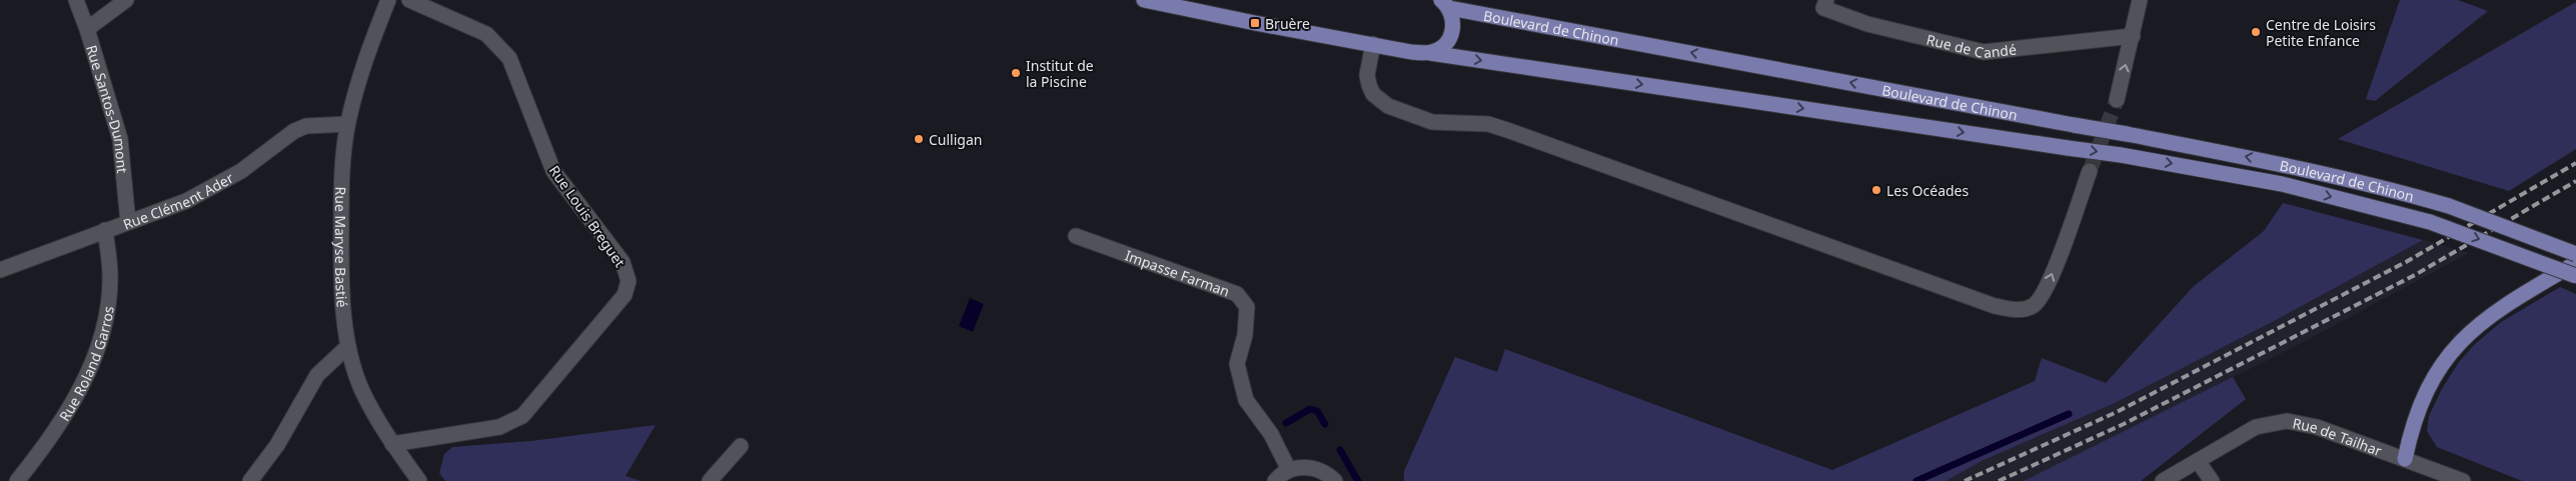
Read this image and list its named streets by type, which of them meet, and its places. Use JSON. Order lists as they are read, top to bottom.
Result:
{
  "streets": {
    "main road": ["Boulevard de Chinon"],
    "street": [
      "Rue de Candé",
      "Rue Santos-Dumont",
      "Rue Clément Ader",
      "Rue Louis Breguet",
      "Rue Maryse Bastié",
      "Impasse Farman",
      "Rue Roland Garros",
      "Rue de Tailhar"
    ]
  },
  "crossings": [
    ["Rue Santos-Dumont", "Rue Clément Ader"],
    ["Rue Clément Ader", "Rue Maryse Bastié"],
    ["Rue Clément Ader", "Rue Roland Garros"],
    ["Rue Louis Breguet", "Rue Maryse Bastié"]
  ],
  "places": {
    "transit": ["Bruère"],
    "other": [
      "Centre de Loisirs Petite Enfance",
      "Institut de la Piscine",
      "Culligan",
      "Les Océades"
    ]
  }
}
